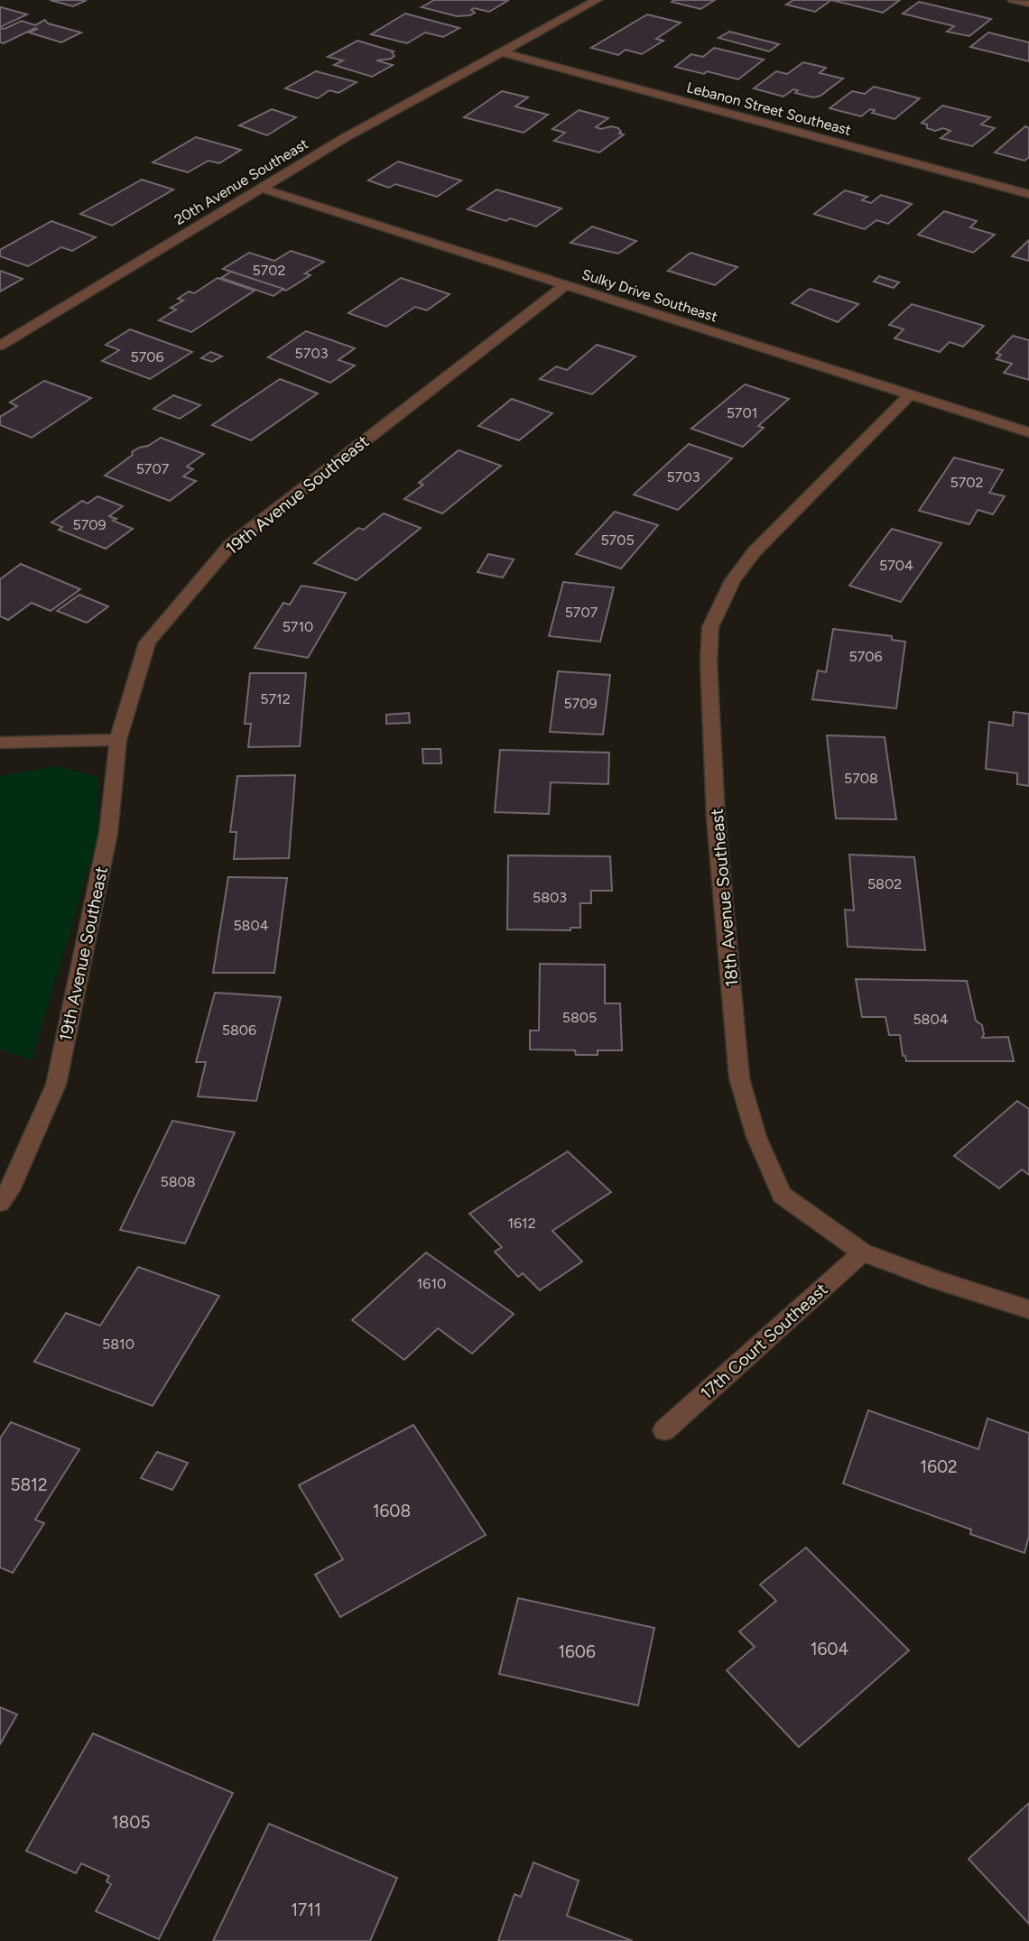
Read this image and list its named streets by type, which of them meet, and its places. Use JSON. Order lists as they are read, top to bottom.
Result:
{
  "streets": {
    "street": [
      "Lebanon Street Southeast",
      "20th Avenue Southeast",
      "Sulky Drive Southeast",
      "19th Avenue Southeast",
      "18th Avenue Southeast",
      "17th Court Southeast"
    ]
  },
  "crossings": [
    ["Lebanon Street Southeast", "20th Avenue Southeast"],
    ["20th Avenue Southeast", "Sulky Drive Southeast"],
    ["Sulky Drive Southeast", "19th Avenue Southeast"],
    ["Sulky Drive Southeast", "18th Avenue Southeast"],
    ["18th Avenue Southeast", "17th Court Southeast"]
  ],
  "house_numbers": [
    "5702",
    "5703",
    "5706",
    "5701",
    "5707",
    "5703",
    "5702",
    "5709",
    "5705",
    "5704",
    "5707",
    "5710",
    "5706",
    "5712",
    "5709",
    "5708",
    "5802",
    "5803",
    "5804",
    "5805",
    "5804",
    "5806",
    "5808",
    "1612",
    "1610",
    "5810",
    "1602",
    "5812",
    "1608",
    "1604",
    "1606",
    "1805",
    "1711"
  ]
}
